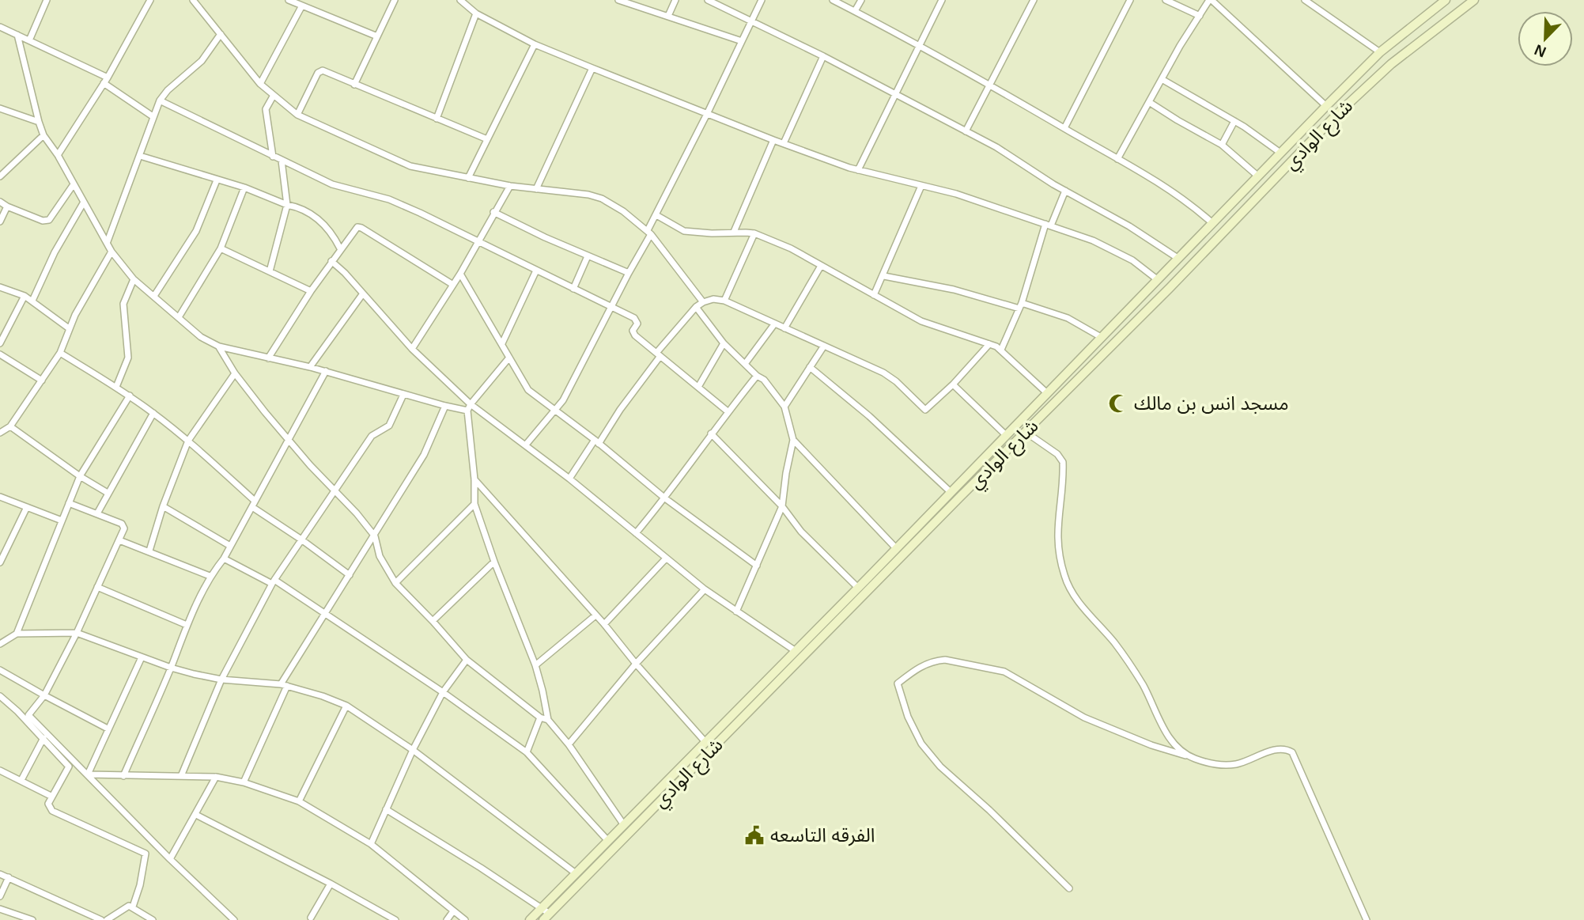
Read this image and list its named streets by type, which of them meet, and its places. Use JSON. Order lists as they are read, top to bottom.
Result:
{
  "streets": {
    "main road": ["شارع الوادي"]
  },
  "places": {
    "mosque": ["مسجد انس بن مالك"],
    "public building": ["الفرقه التاسعه"]
  },
  "north": "bottom left"
}
